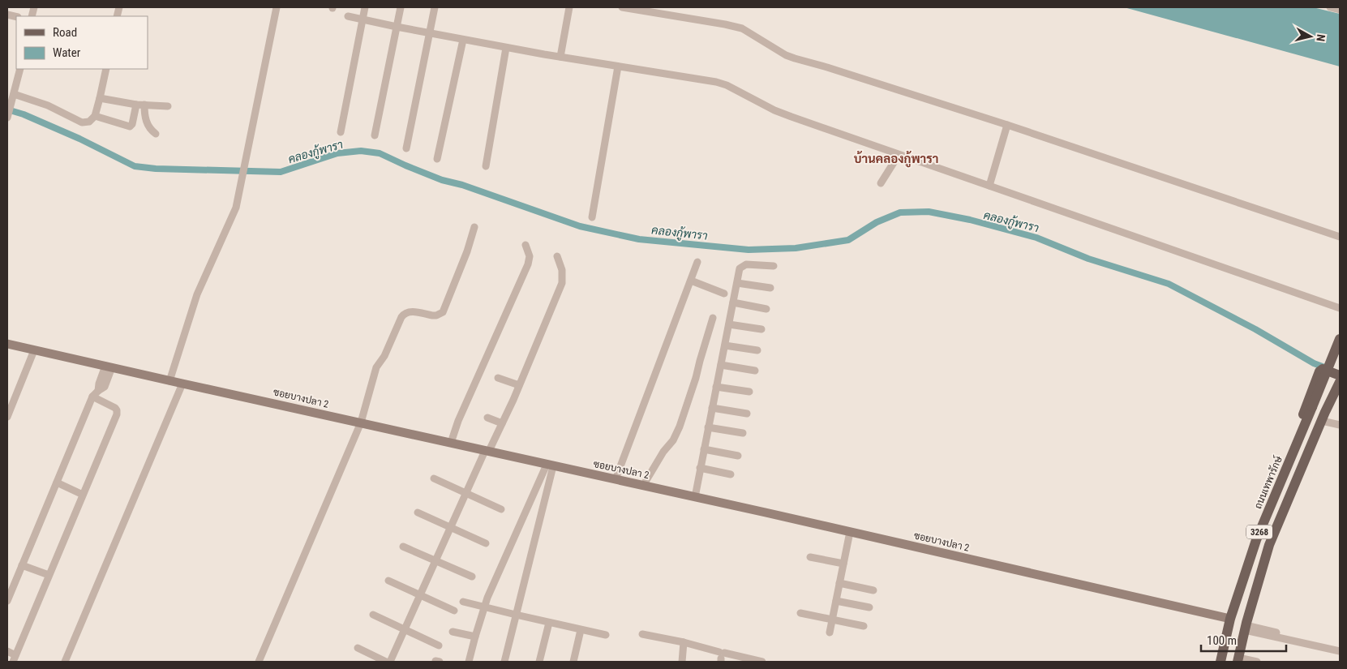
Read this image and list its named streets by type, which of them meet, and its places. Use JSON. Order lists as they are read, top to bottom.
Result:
{
  "streets": {
    "main road": ["ถนนเทพารักษ์", "3268"],
    "street": ["ซอยบางปลา 2"]
  },
  "crossings": [
    ["ซอยบางปลา 2", "ถนนเทพารักษ์"]
  ],
  "districts": ["บ้านคลองกู้พารา"],
  "water": ["คลองกู้พารา"],
  "legend": ["Road", "Water"],
  "scale_bar": "100 m",
  "north": "right"
}
